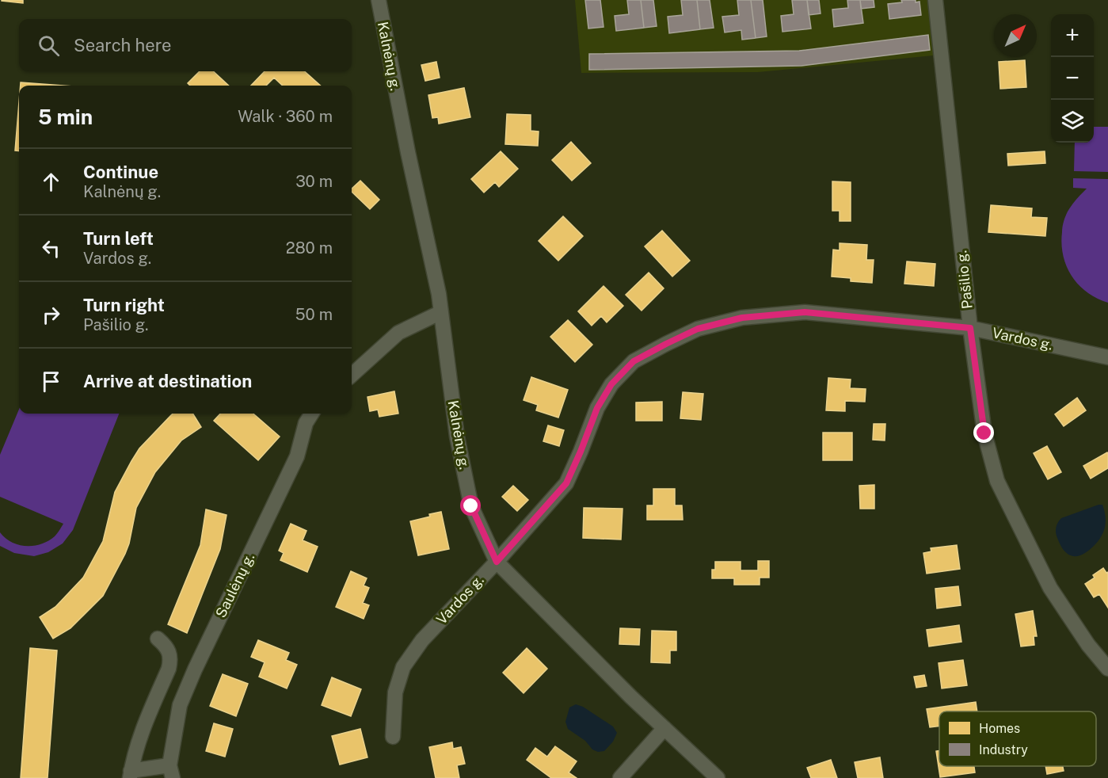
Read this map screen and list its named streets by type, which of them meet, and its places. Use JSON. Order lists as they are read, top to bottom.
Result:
{
  "streets": {
    "street": [
      "Kalnėnų g.",
      "Pašilio g.",
      "Vardos g.",
      "Saulėnų g."
    ]
  },
  "crossings": [
    ["Kalnėnų g.", "Vardos g."],
    ["Pašilio g.", "Vardos g."]
  ],
  "legend": ["Homes", "Industry"],
  "north": "top right",
  "page": {
    "map_buttons": ["+", "−"],
    "search": "Search here",
    "heading": ["5 min", "Walk · 360 m"],
    "list": [
      ["Continue", "Kalnėnų g.", "30 m"],
      ["Turn left", "Vardos g.", "280 m"],
      ["Turn right", "Pašilio g.", "50 m"],
      "Arrive at destination"
    ]
  }
}
